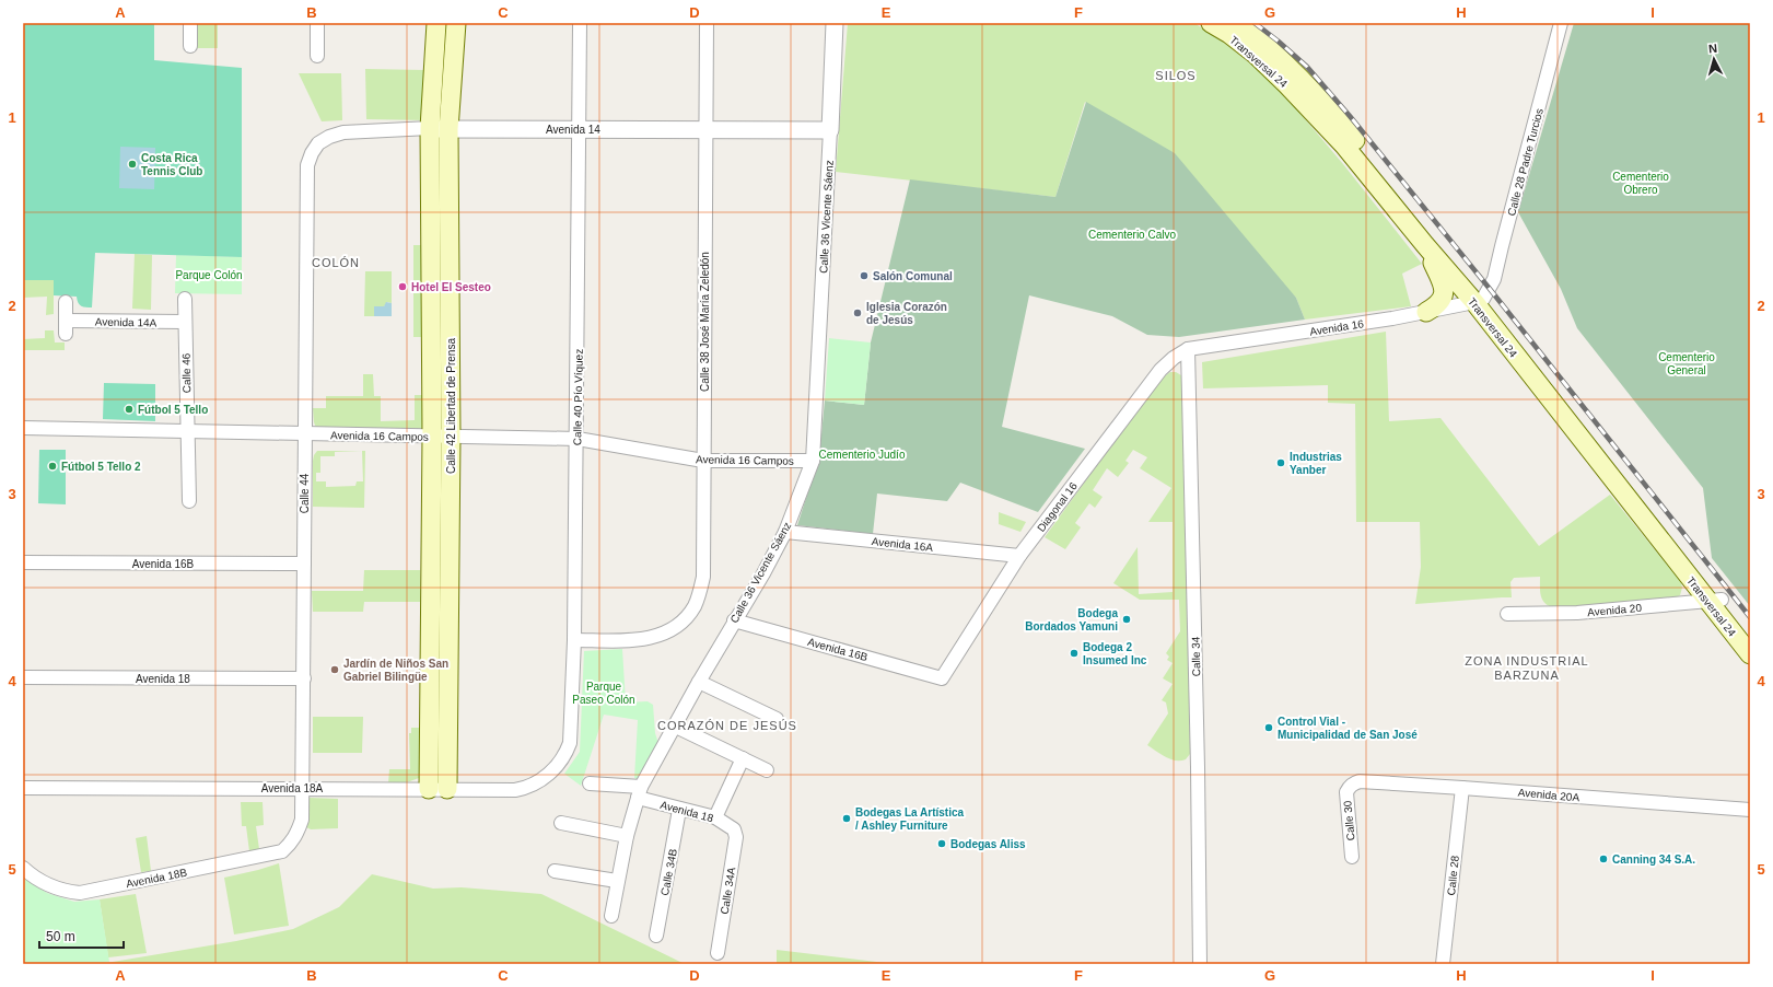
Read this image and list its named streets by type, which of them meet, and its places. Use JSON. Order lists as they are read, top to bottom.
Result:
{
  "streets": {
    "main road": ["Transversal 24", "Calle 42 Libertad de Prensa"],
    "street": [
      "Avenida 14",
      "Calle 28 Padre Turcios",
      "Calle 36 Vicente Sáenz",
      "Avenida 14A",
      "Calle 38 José María Zeledón",
      "Avenida 16",
      "Calle 46",
      "Calle 40 Pío Víquez",
      "Avenida 16 Campos",
      "Calle 44",
      "Diagonal 16",
      "Avenida 16A",
      "Avenida 16B",
      "Avenida 20",
      "Calle 34",
      "Avenida 18",
      "Avenida 18A",
      "Avenida 20A",
      "Calle 30",
      "Calle 34B",
      "Calle 28",
      "Avenida 18B",
      "Calle 34A"
    ]
  },
  "crossings": [
    ["Transversal 24", "Calle 28 Padre Turcios"],
    ["Transversal 24", "Avenida 16"],
    ["Transversal 24", "Avenida 20"],
    ["Avenida 14", "Calle 36 Vicente Sáenz"],
    ["Avenida 14", "Calle 38 José María Zeledón"],
    ["Avenida 14", "Calle 40 Pío Víquez"],
    ["Avenida 14", "Calle 42 Libertad de Prensa"],
    ["Avenida 14", "Calle 44"],
    ["Calle 28 Padre Turcios", "Avenida 16"],
    ["Calle 36 Vicente Sáenz", "Avenida 16 Campos"],
    ["Calle 36 Vicente Sáenz", "Avenida 16A"],
    ["Calle 36 Vicente Sáenz", "Avenida 16B"],
    ["Calle 36 Vicente Sáenz", "Avenida 18"],
    ["Avenida 14A", "Calle 46"],
    ["Calle 38 José María Zeledón", "Calle 40 Pío Víquez"],
    ["Calle 38 José María Zeledón", "Avenida 16 Campos"],
    ["Avenida 16", "Diagonal 16"],
    ["Avenida 16", "Calle 34"],
    ["Calle 46", "Avenida 16 Campos"],
    ["Calle 40 Pío Víquez", "Avenida 16 Campos"],
    ["Calle 40 Pío Víquez", "Avenida 18A"],
    ["Calle 42 Libertad de Prensa", "Avenida 16 Campos"],
    ["Calle 42 Libertad de Prensa", "Avenida 18A"],
    ["Avenida 16 Campos", "Calle 44"],
    ["Calle 44", "Avenida 16B"],
    ["Calle 44", "Avenida 18"],
    ["Calle 44", "Avenida 18A"],
    ["Calle 44", "Avenida 18B"],
    ["Diagonal 16", "Avenida 16A"],
    ["Diagonal 16", "Avenida 16B"],
    ["Diagonal 16", "Calle 34"],
    ["Avenida 18", "Calle 34B"],
    ["Avenida 18", "Calle 34A"],
    ["Avenida 20A", "Calle 30"],
    ["Avenida 20A", "Calle 28"]
  ],
  "districts": [
    "SILOS",
    "COLÓN",
    "ZONA INDUSTRIAL BARZUNA",
    "CORAZÓN DE JESÚS"
  ],
  "parks": [
    "Cementerio Obrero",
    "Cementerio Calvo",
    "Parque Colón",
    "Cementerio General",
    "Cementerio Judío",
    "Parque Paseo Colón"
  ],
  "places": [
    "Costa Rica Tennis Club",
    "Salón Comunal",
    "Hotel El Sesteo",
    "Iglesia Corazón de Jesús",
    "Fútbol 5 Tello",
    "Industrias Yanber",
    "Fútbol 5 Tello 2",
    "Bodega Bordados Yamuni",
    "Bodega 2 Insumed Inc",
    "Jardín de Niños San Gabriel Bilingüe",
    "Control Vial - Municipalidad de San José",
    "Bodegas La Artística / Ashley Furniture",
    "Bodegas Aliss",
    "Canning 34 S.A."
  ],
  "scale_bar": "50 m",
  "north": "top",
  "grid": {
    "columns": [
      "A",
      "B",
      "C",
      "D",
      "E",
      "F",
      "G",
      "H",
      "I"
    ],
    "rows": [
      "1",
      "2",
      "3",
      "4",
      "5"
    ]
  }
}
